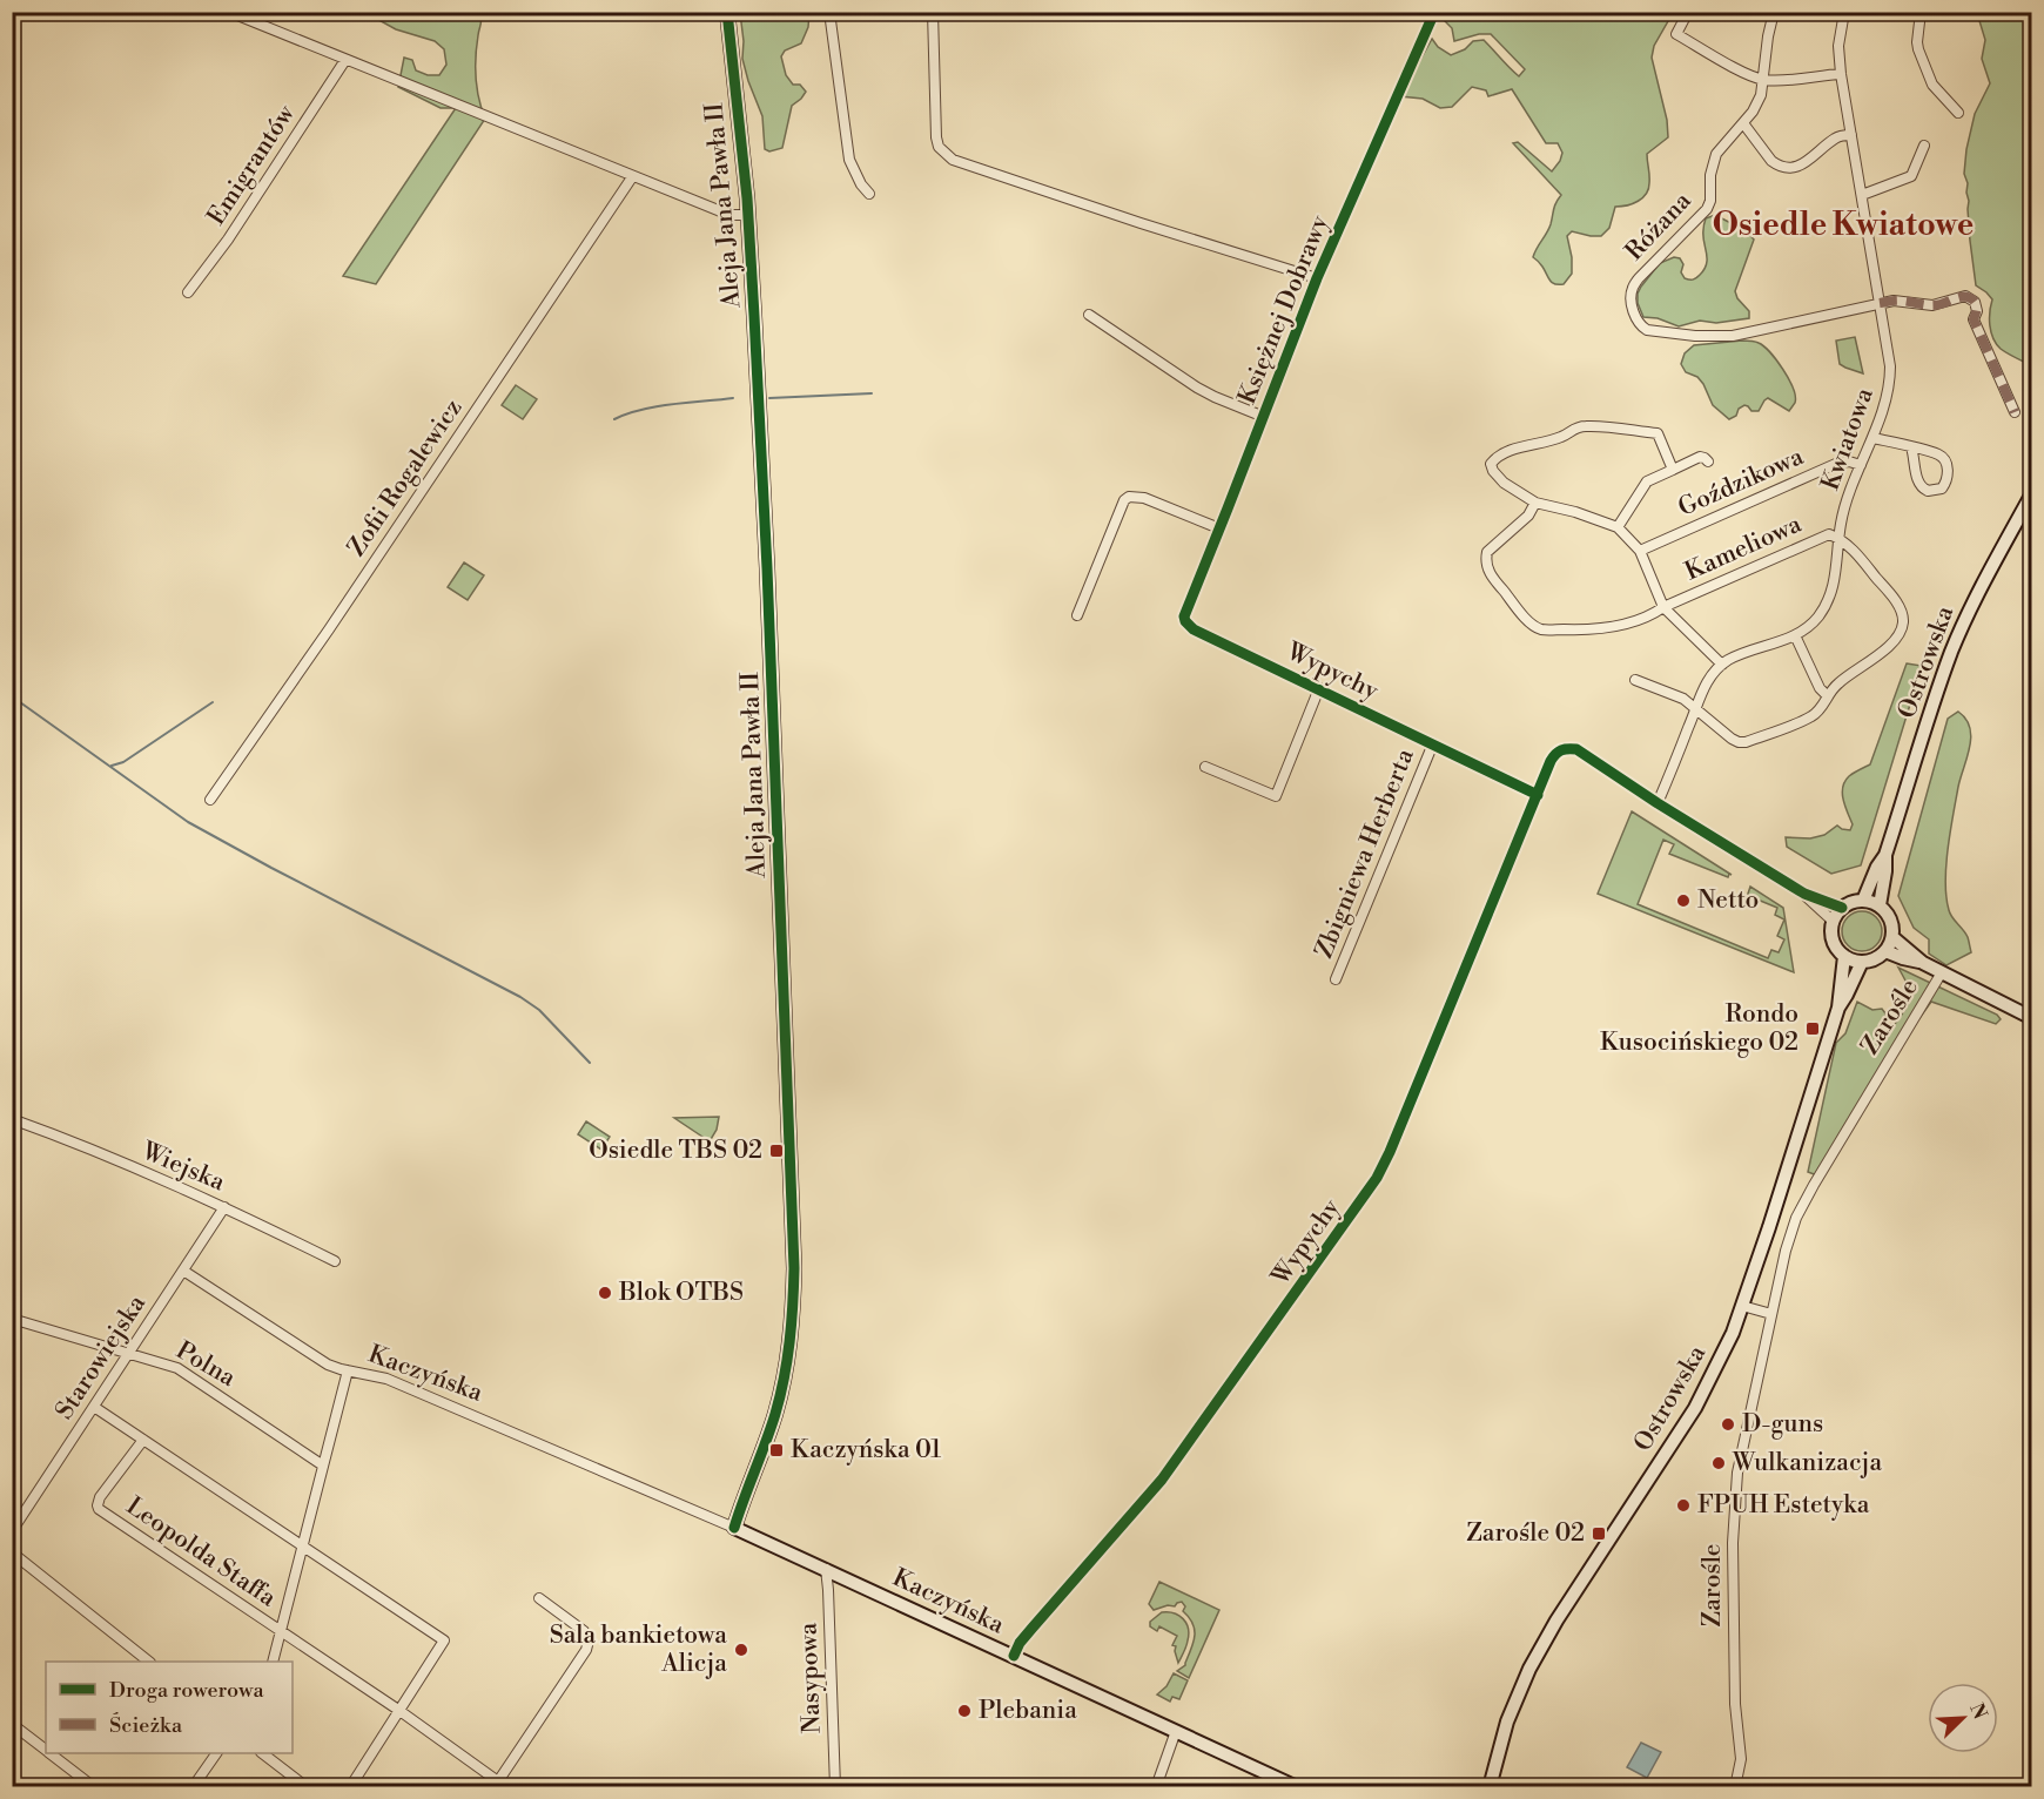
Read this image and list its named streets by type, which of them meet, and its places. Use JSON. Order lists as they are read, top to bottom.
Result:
{
  "streets": {
    "street": [
      "Emigrantów",
      "Aleja Jana Pawła II",
      "Różana",
      "Księżnej Dobrawy",
      "Kwiatowa",
      "Zofii Rogalewicz",
      "Goździkowa",
      "Kameliowa",
      "Ostrowska",
      "Wypychy",
      "Zbigniewa Herberta",
      "Zarośle",
      "Wiejska",
      "Starowiejska",
      "Polna",
      "Kaczyńska",
      "Leopolda Staffa",
      "Nasypowa"
    ]
  },
  "crossings": [
    ["Aleja Jana Pawła II", "Kaczyńska"],
    ["Różana", "Kwiatowa"],
    ["Księżnej Dobrawy", "Wypychy"],
    ["Kwiatowa", "Goździkowa"],
    ["Kwiatowa", "Kameliowa"],
    ["Kwiatowa", "Wypychy"],
    ["Goździkowa", "Kameliowa"],
    ["Wypychy", "Zbigniewa Herberta"],
    ["Wypychy", "Kaczyńska"],
    ["Wiejska", "Starowiejska"],
    ["Starowiejska", "Polna"],
    ["Starowiejska", "Kaczyńska"],
    ["Kaczyńska", "Nasypowa"]
  ],
  "districts": ["Osiedle Kwiatowe"],
  "places": {
    "other": [
      "Netto",
      "Blok OTBS",
      "D-guns",
      "Wulkanizacja",
      "FPUH Estetyka",
      "Sala bankietowa Alicja",
      "Plebania"
    ],
    "transit": [
      "Rondo Kusocińskiego 02",
      "Osiedle TBS 02",
      "Kaczyńska 01",
      "Zarośle 02"
    ]
  },
  "legend": ["Droga rowerowa", "Ścieżka"],
  "north": "top right"
}
